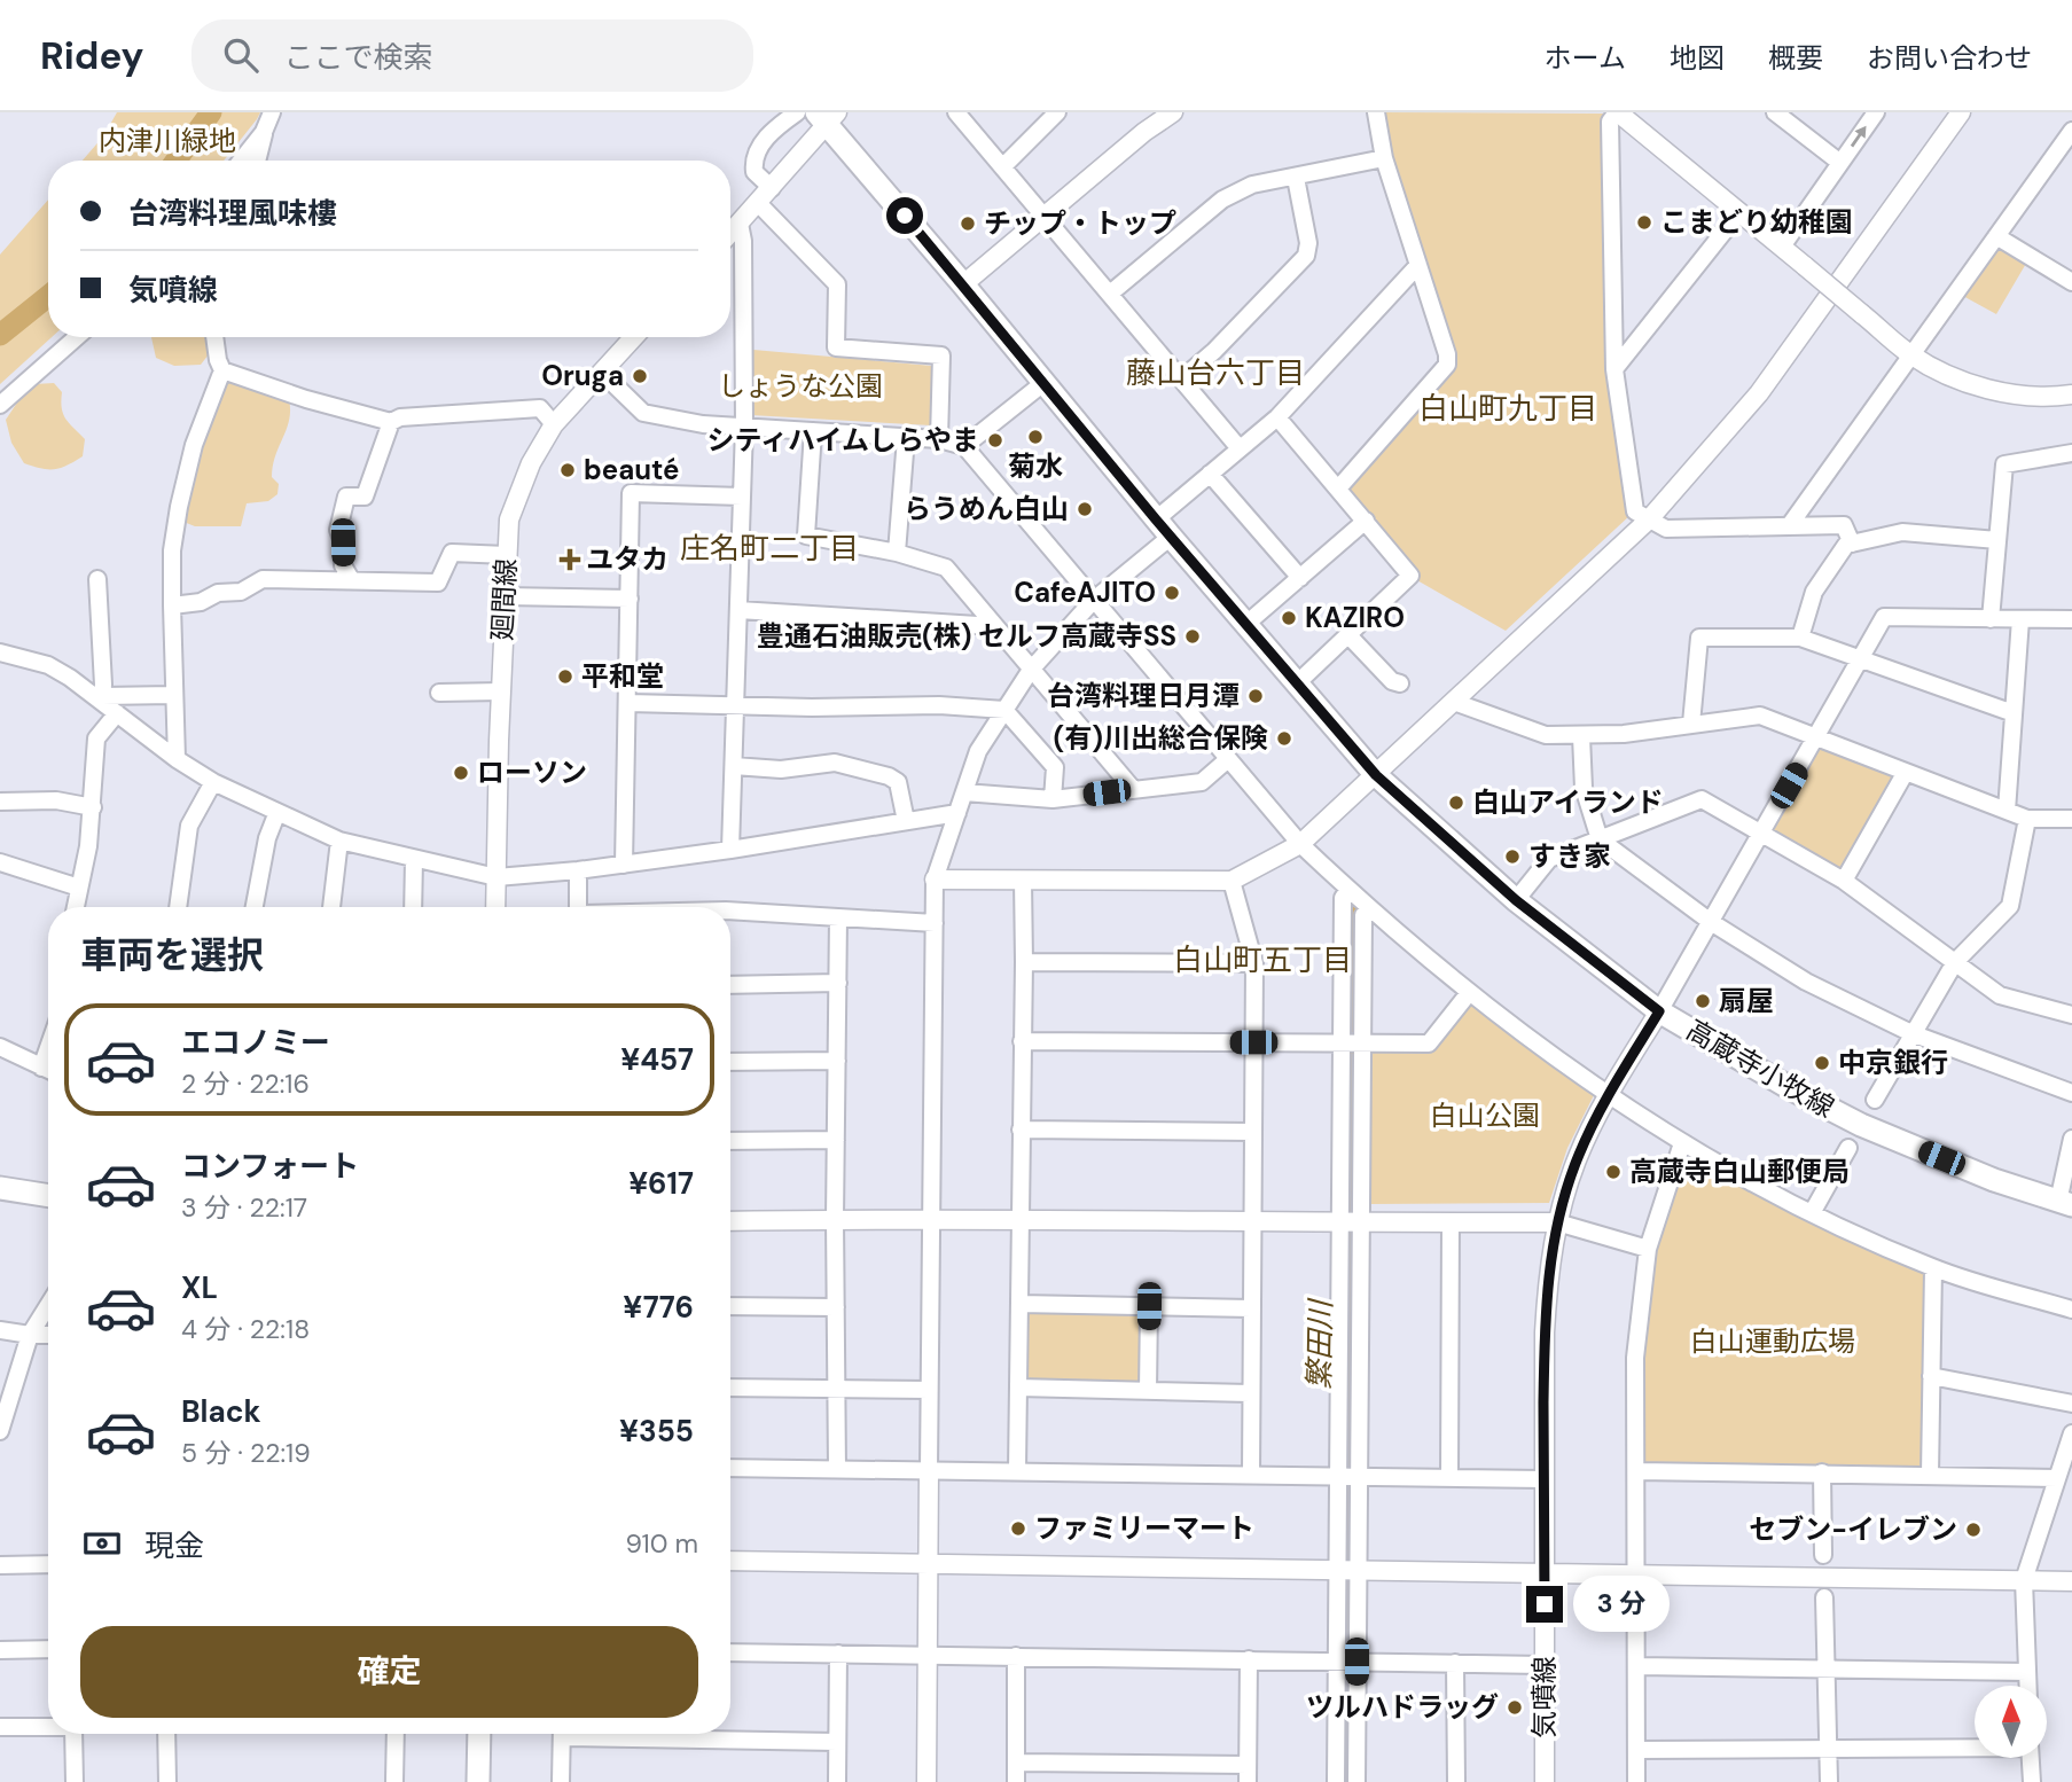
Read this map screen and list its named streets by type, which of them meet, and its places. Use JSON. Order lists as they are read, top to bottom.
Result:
{
  "streets": {
    "main road": ["高蔵寺小牧線"],
    "street": ["廻間線", "気噴線"]
  },
  "crossings": [
    ["高蔵寺小牧線", "気噴線"]
  ],
  "districts": [
    "藤山台六丁目",
    "白山町九丁目",
    "庄名町二丁目",
    "白山町五丁目"
  ],
  "water": ["繁田川"],
  "parks": [
    "内津川緑地",
    "しょうな公園",
    "白山公園",
    "白山運動広場"
  ],
  "places": {
    "other": [
      "こまどり幼稚園",
      "チップ・トップ",
      "Oruga",
      "菊水",
      "シティハイムしらやま",
      "beauté",
      "らうめん白山",
      "CafeAJITO",
      "KAZIRO",
      "豊通石油販売(株) セルフ高蔵寺SS",
      "平和堂",
      "台湾料理日月潭",
      "(有)川出総合保険",
      "ローソン",
      "白山アイランド",
      "すき家",
      "扇屋",
      "中京銀行",
      "高蔵寺白山郵便局",
      "ファミリーマート",
      "セブン-イレブン",
      "ツルハドラッグ"
    ],
    "health": ["ユタカ"]
  },
  "north": "top",
  "page": {
    "header": "Ridey",
    "search": "ここで検索",
    "nav": [
      "ホーム",
      "地図",
      "概要",
      "お問い合わせ"
    ],
    "banner": ["台湾料理風味樓", "気噴線"],
    "heading": "車両を選択",
    "list": [
      {
        "name": "エコノミー",
        "note": "2 分 · 22:16",
        "value": "¥457"
      },
      {
        "name": "コンフォート",
        "note": "3 分 · 22:17",
        "value": "¥617"
      },
      {
        "name": "XL",
        "note": "4 分 · 22:18",
        "value": "¥776"
      },
      {
        "name": "Black",
        "note": "5 分 · 22:19",
        "value": "¥355"
      }
    ],
    "pay": ["現金", "910 m"],
    "bubble": "3 分",
    "buttons": "確定"
  }
}
